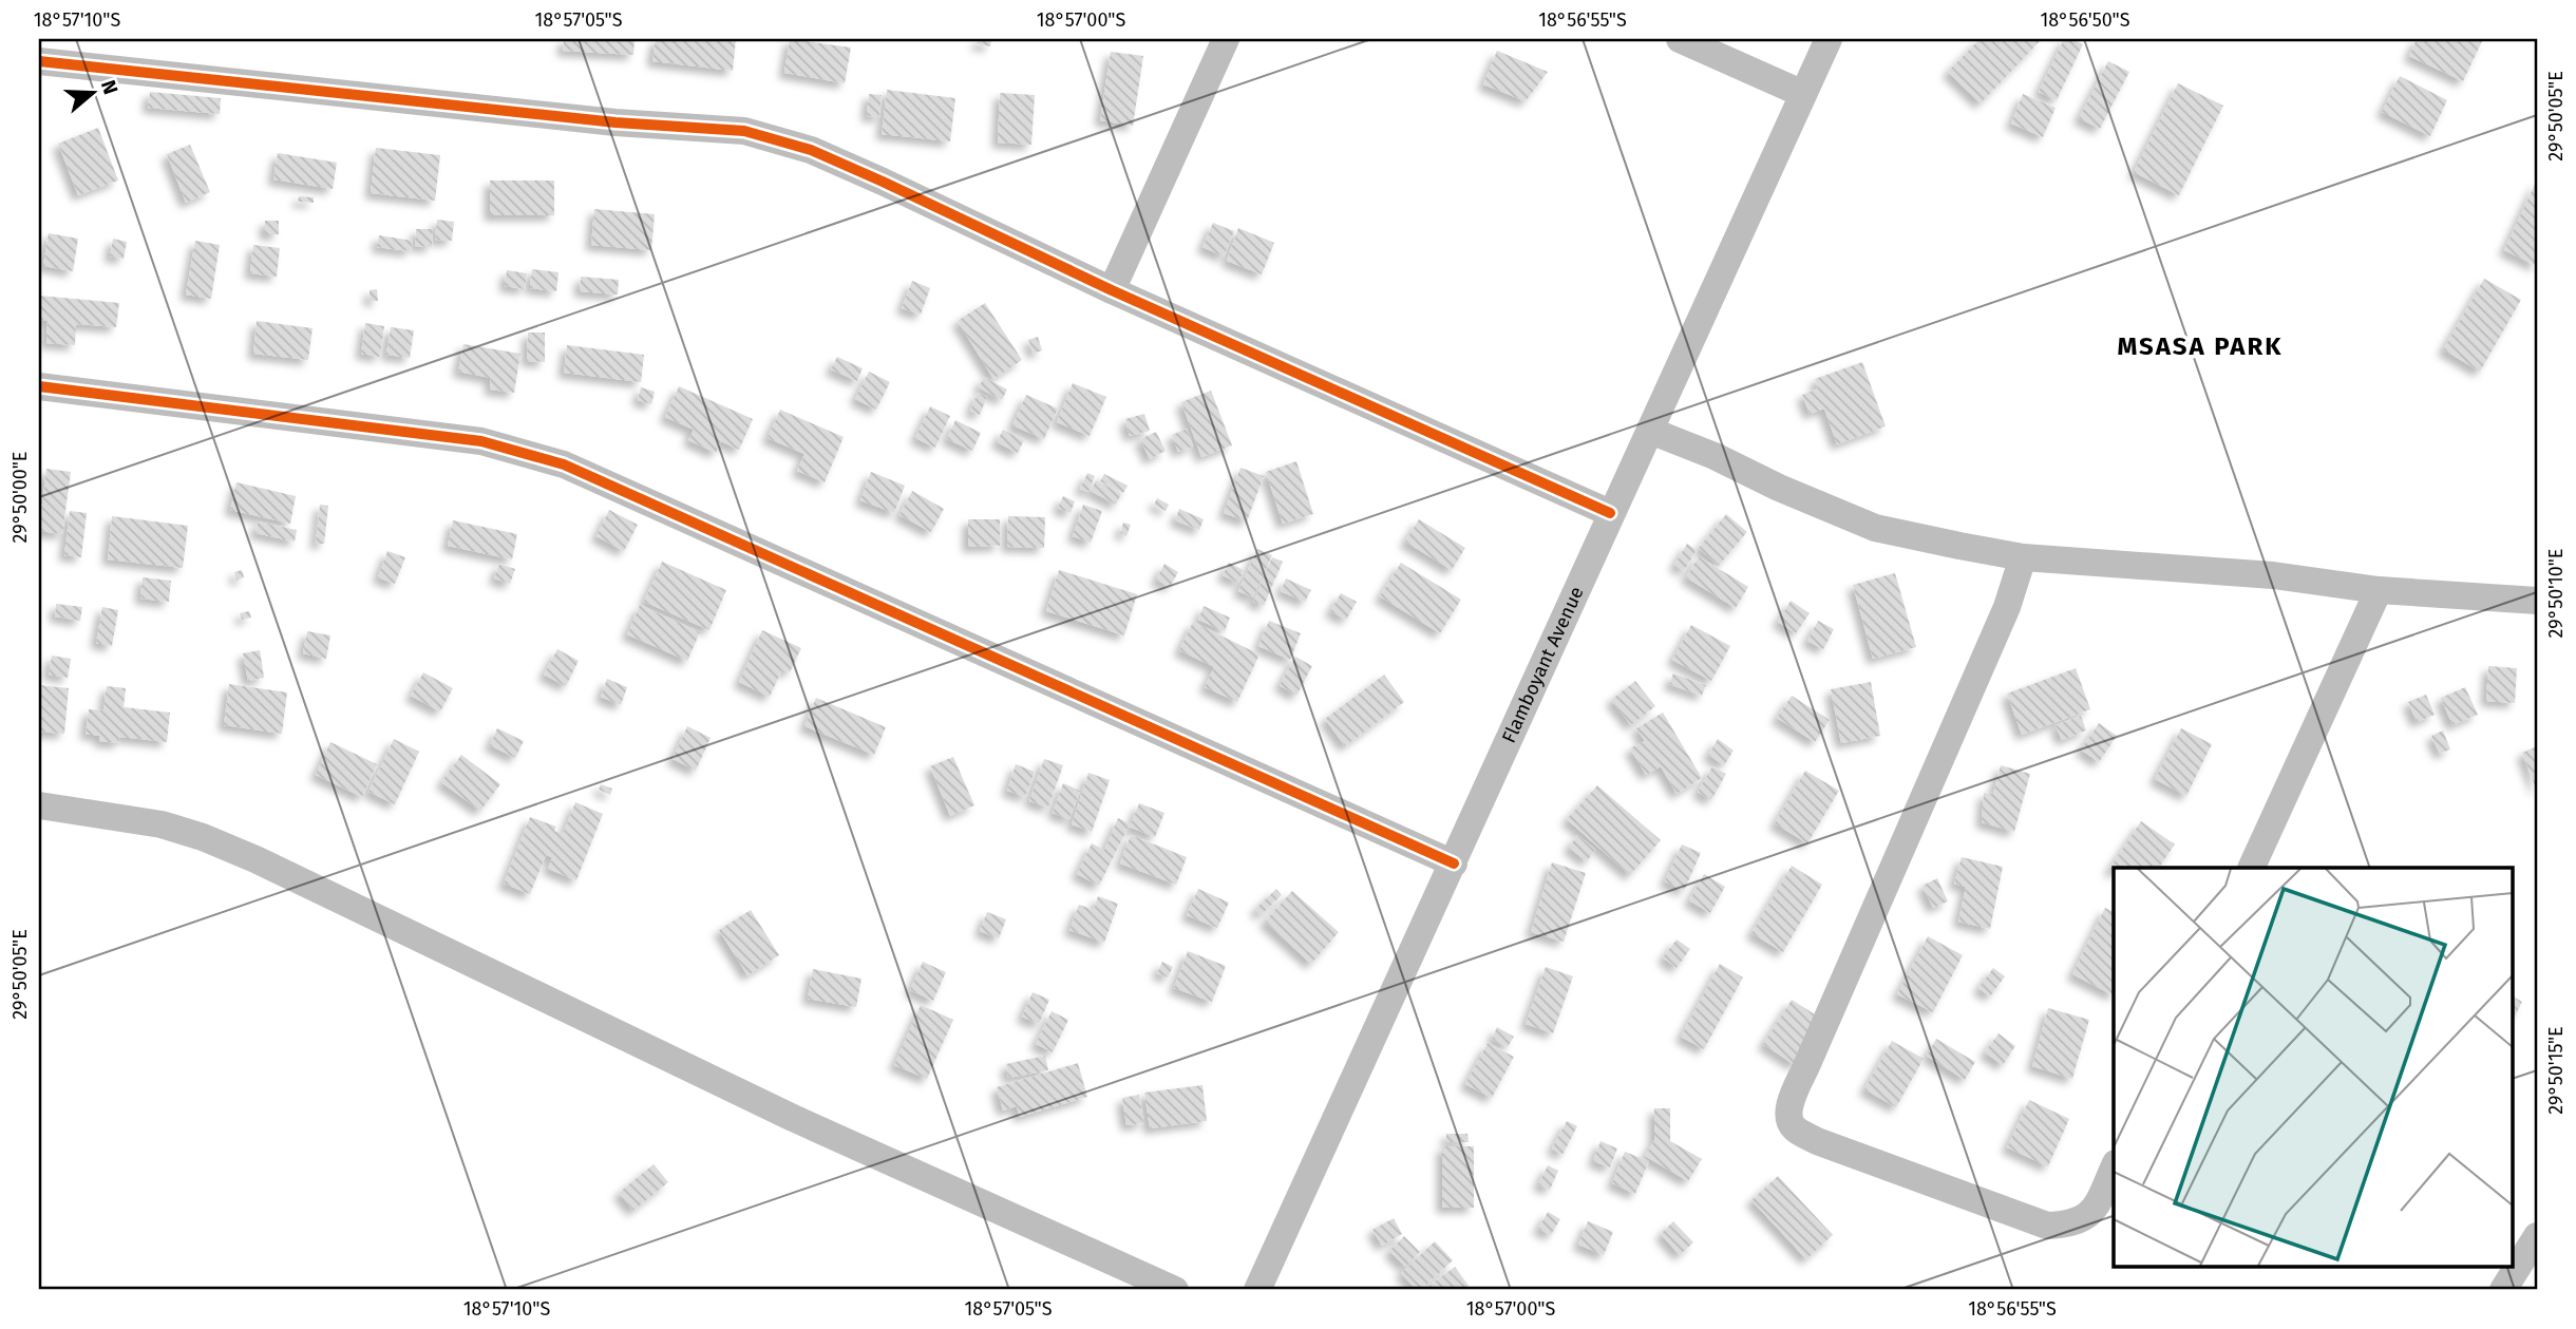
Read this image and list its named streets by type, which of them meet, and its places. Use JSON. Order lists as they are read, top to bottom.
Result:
{
  "streets": {
    "street": ["Flamboyant Avenue"]
  },
  "districts": ["MSASA PARK"],
  "north": "right",
  "coordinates": [
    "18°57'10\"S",
    "18°57'05\"S",
    "18°57'00\"S",
    "18°56'55\"S",
    "18°56'50\"S",
    "29°50'05\"E",
    "29°50'00\"E",
    "29°50'10\"E",
    "29°50'15\"E"
  ]
}
